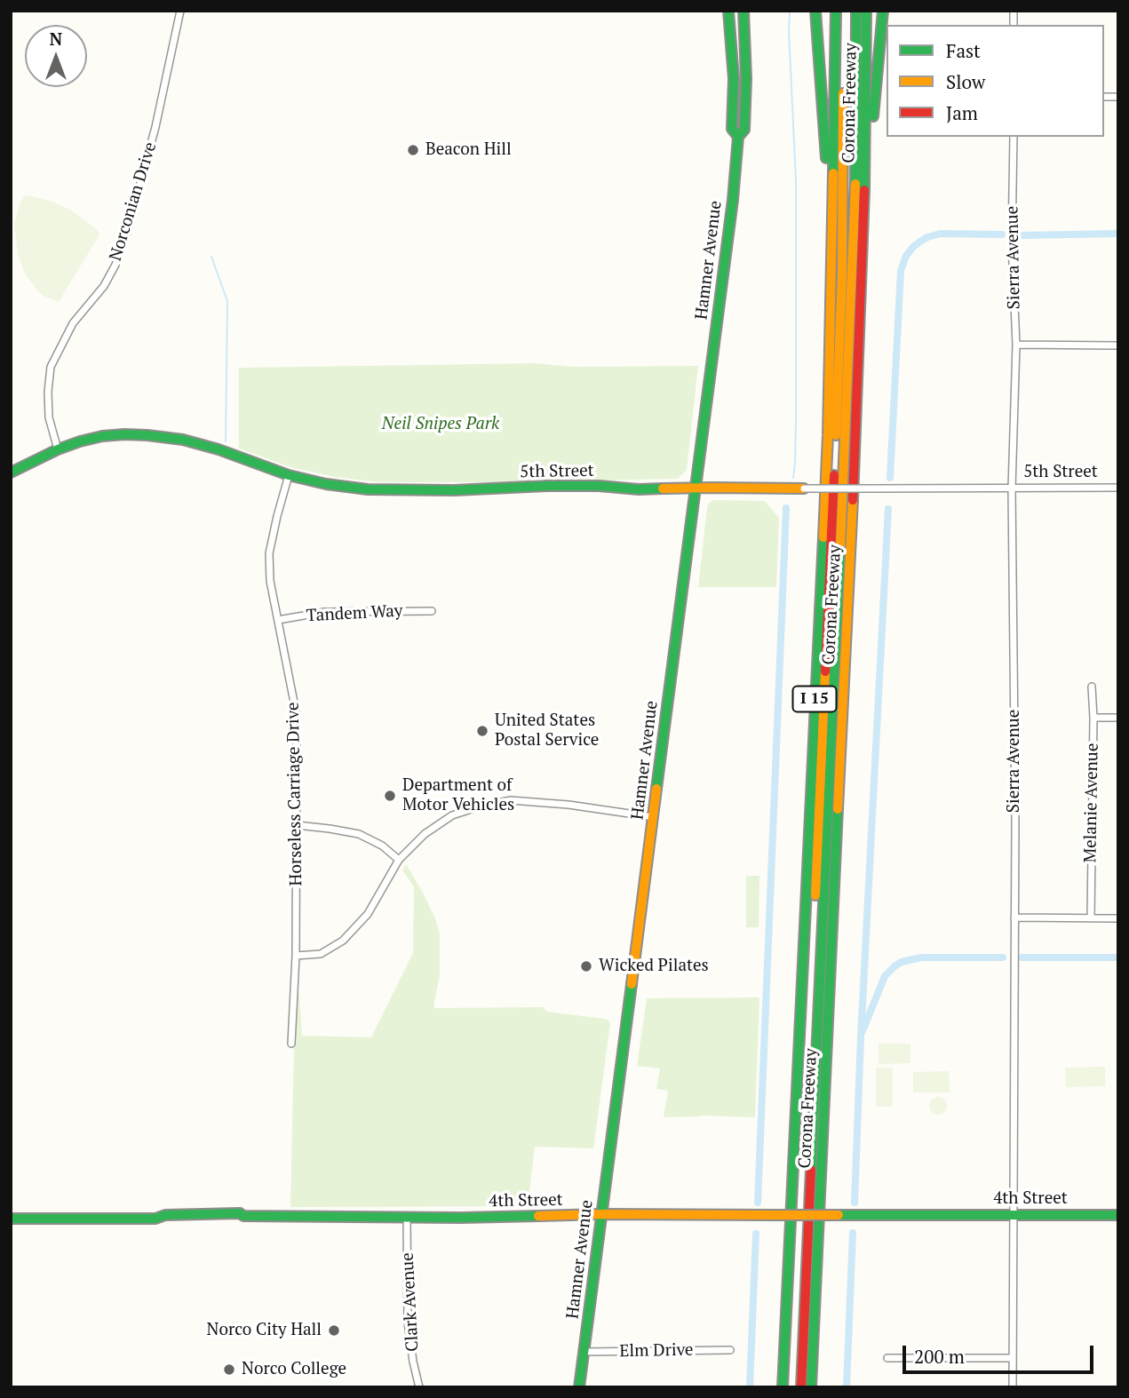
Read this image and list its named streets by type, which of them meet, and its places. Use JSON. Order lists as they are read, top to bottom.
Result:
{
  "streets": {
    "main road": [
      "Corona Freeway",
      "Hamner Avenue",
      "5th Street",
      "I 15",
      "4th Street"
    ],
    "street": [
      "Norconian Drive",
      "Sierra Avenue",
      "Tandem Way",
      "Horseless Carriage Drive",
      "Melanie Avenue",
      "Clark Avenue",
      "Elm Drive"
    ]
  },
  "crossings": [
    ["Corona Freeway", "I 15"],
    ["Norconian Drive", "5th Street"],
    ["Sierra Avenue", "5th Street"],
    ["Sierra Avenue", "4th Street"],
    ["Hamner Avenue", "5th Street"],
    ["Hamner Avenue", "4th Street"],
    ["Hamner Avenue", "Elm Drive"],
    ["5th Street", "Horseless Carriage Drive"],
    ["Tandem Way", "Horseless Carriage Drive"],
    ["4th Street", "Clark Avenue"]
  ],
  "parks": ["Neil Snipes Park"],
  "places": [
    "Beacon Hill",
    "United States Postal Service",
    "Department of Motor Vehicles",
    "Wicked Pilates",
    "Norco City Hall",
    "Norco College"
  ],
  "legend": ["Fast", "Slow", "Jam"],
  "scale_bar": "200 m",
  "north": "top"
}
